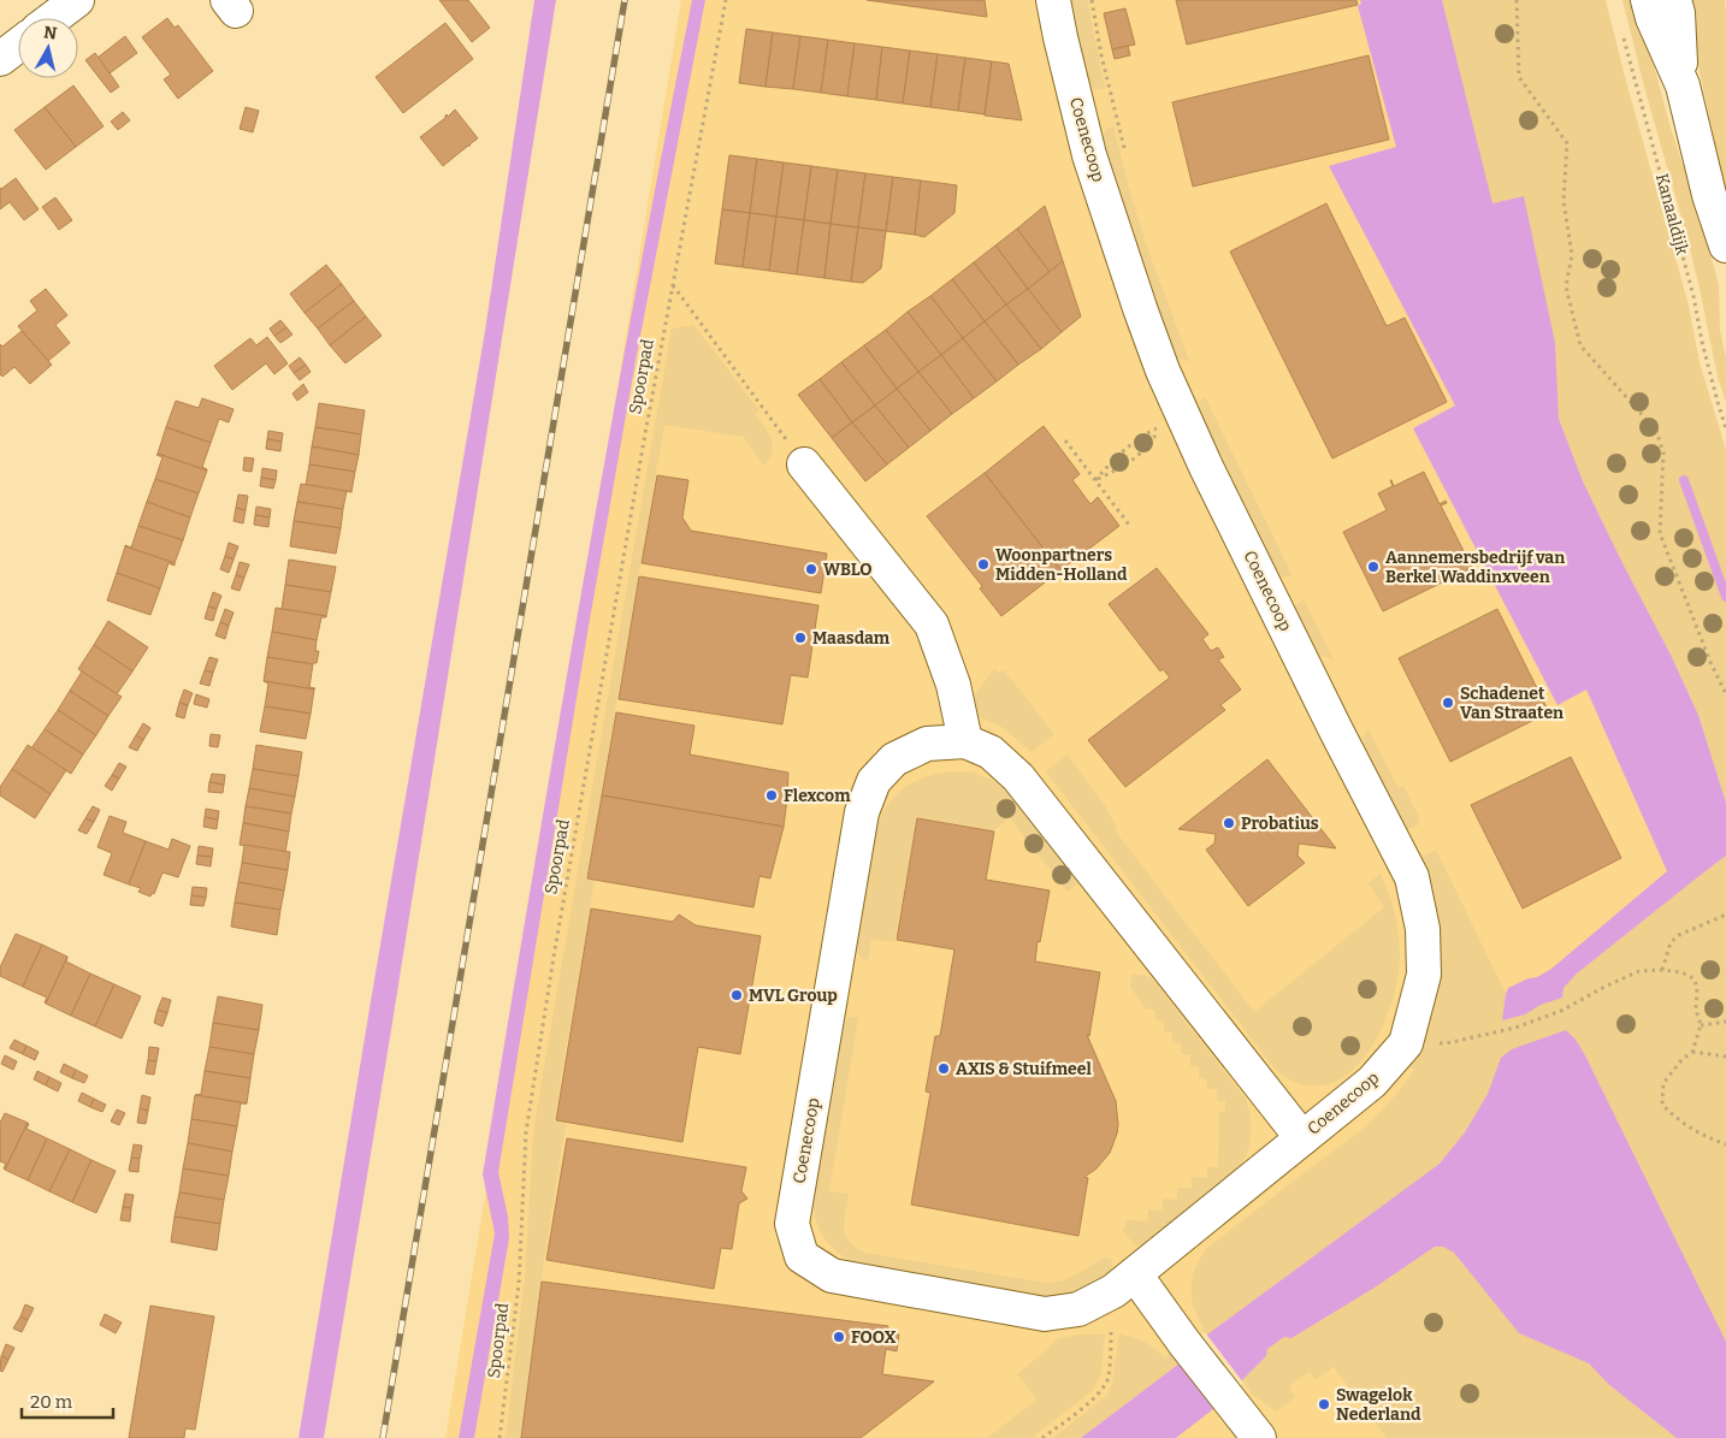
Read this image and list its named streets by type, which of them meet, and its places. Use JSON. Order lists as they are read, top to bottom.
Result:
{
  "streets": {
    "street": ["Coenecoop"],
    "path": ["Kanaaldijk", "Spoorpad"]
  },
  "places": [
    "Woonpartners Midden-Holland",
    "Aannemersbedrijf van Berkel Waddinxveen",
    "WBLO",
    "Maasdam",
    "Schadenet Van Straaten",
    "Flexcom",
    "Probatius",
    "MVL Group",
    "AXIS & Stuifmeel",
    "FOOX",
    "Swagelok Nederland"
  ],
  "scale_bar": "20 m",
  "north": "top"
}
